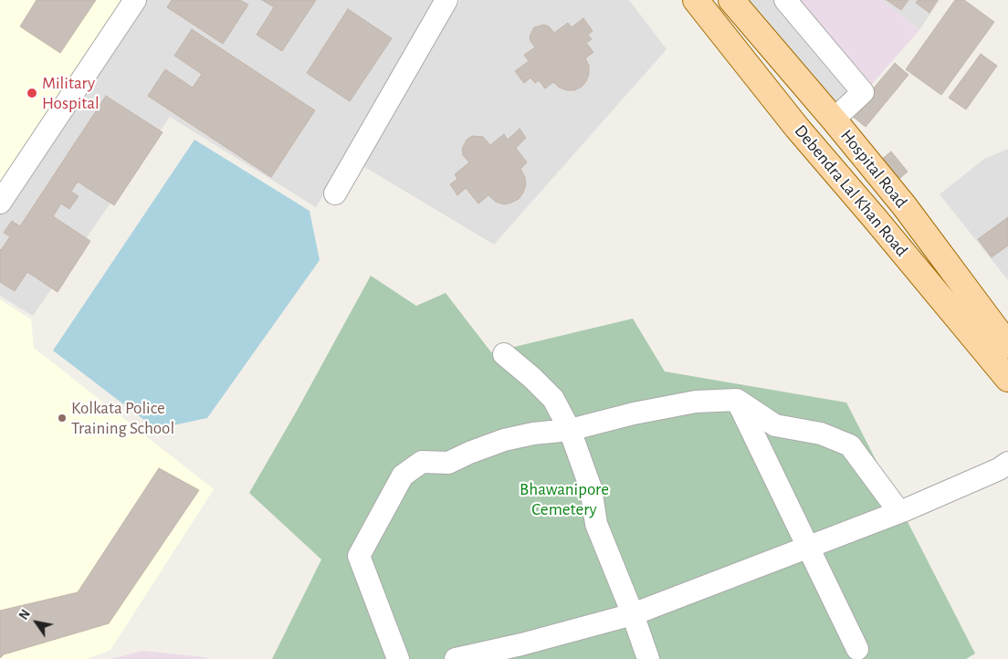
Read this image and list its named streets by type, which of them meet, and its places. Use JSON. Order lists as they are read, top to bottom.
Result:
{
  "streets": {
    "main road": ["Hospital Road", "Debendra Lal Khan Road"]
  },
  "parks": ["Bhawanipore Cemetery"],
  "places": ["Military Hospital", "Kolkata Police Training School"],
  "north": "top left"
}
